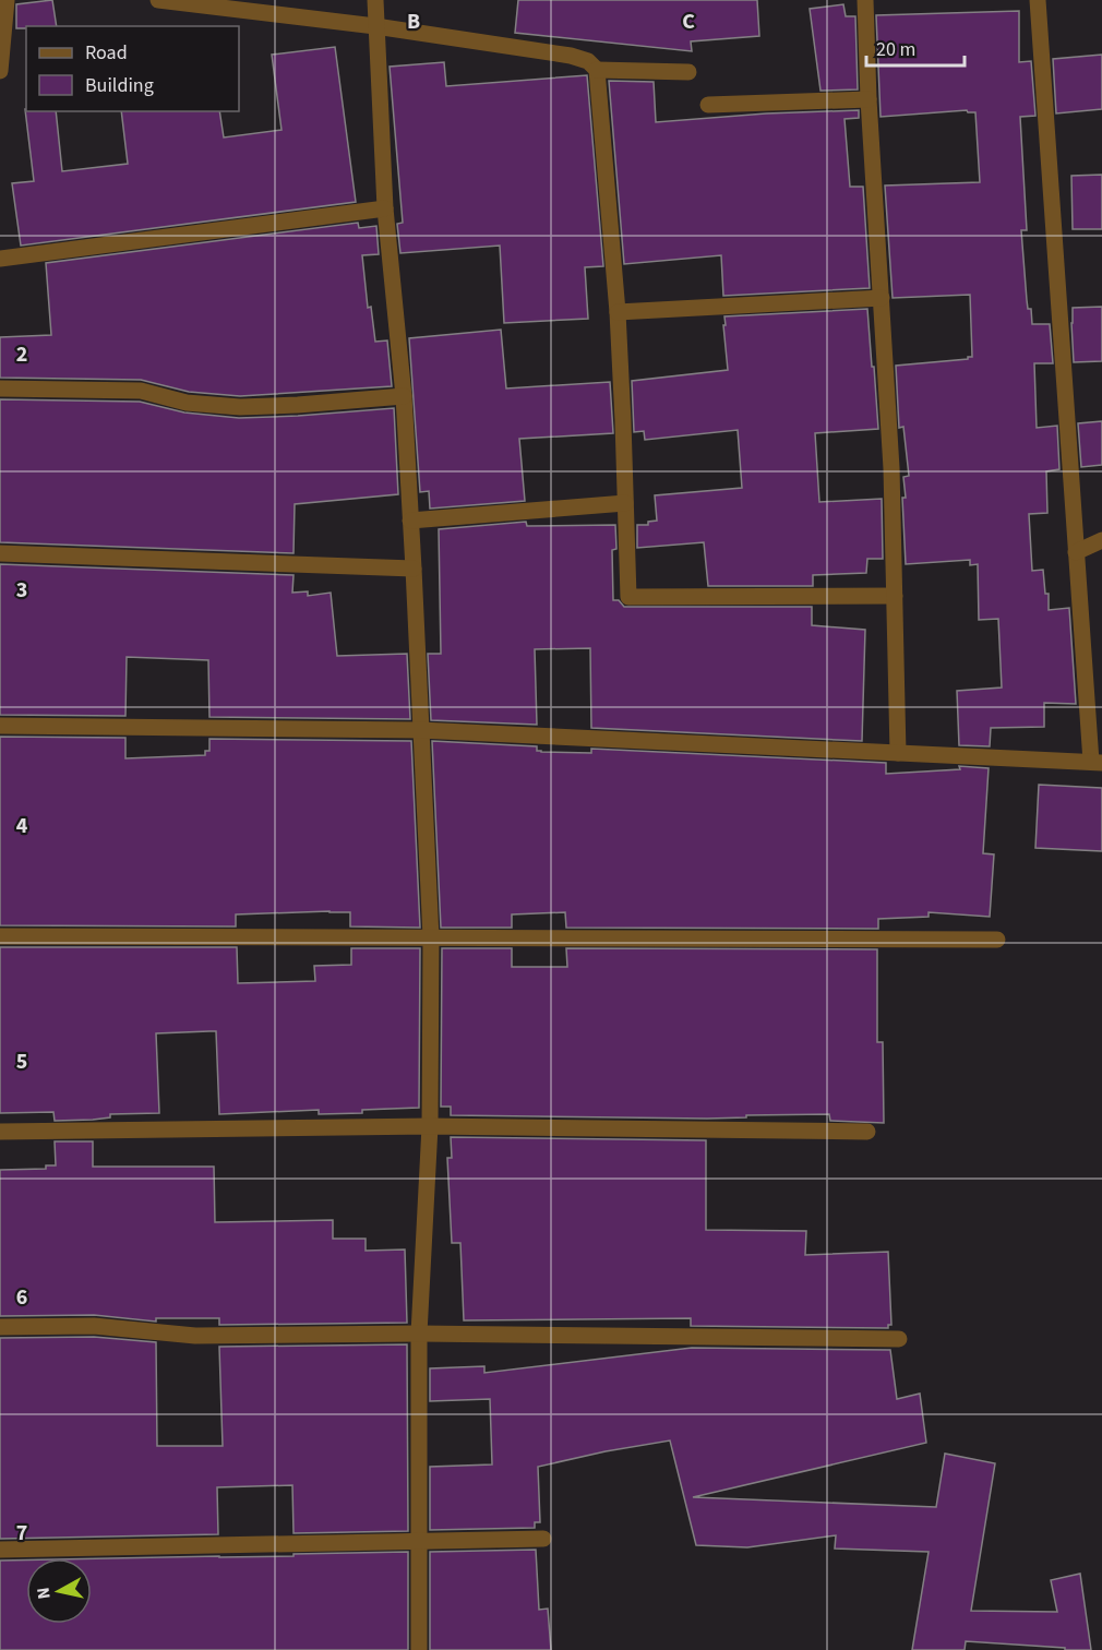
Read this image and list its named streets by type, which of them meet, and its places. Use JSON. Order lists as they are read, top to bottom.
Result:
{
  "legend": ["Road", "Building"],
  "scale_bar": "20 m",
  "north": "left",
  "grid": {
    "columns": ["B", "C"],
    "rows": [
      "2",
      "3",
      "4",
      "5",
      "6",
      "7"
    ]
  }
}
